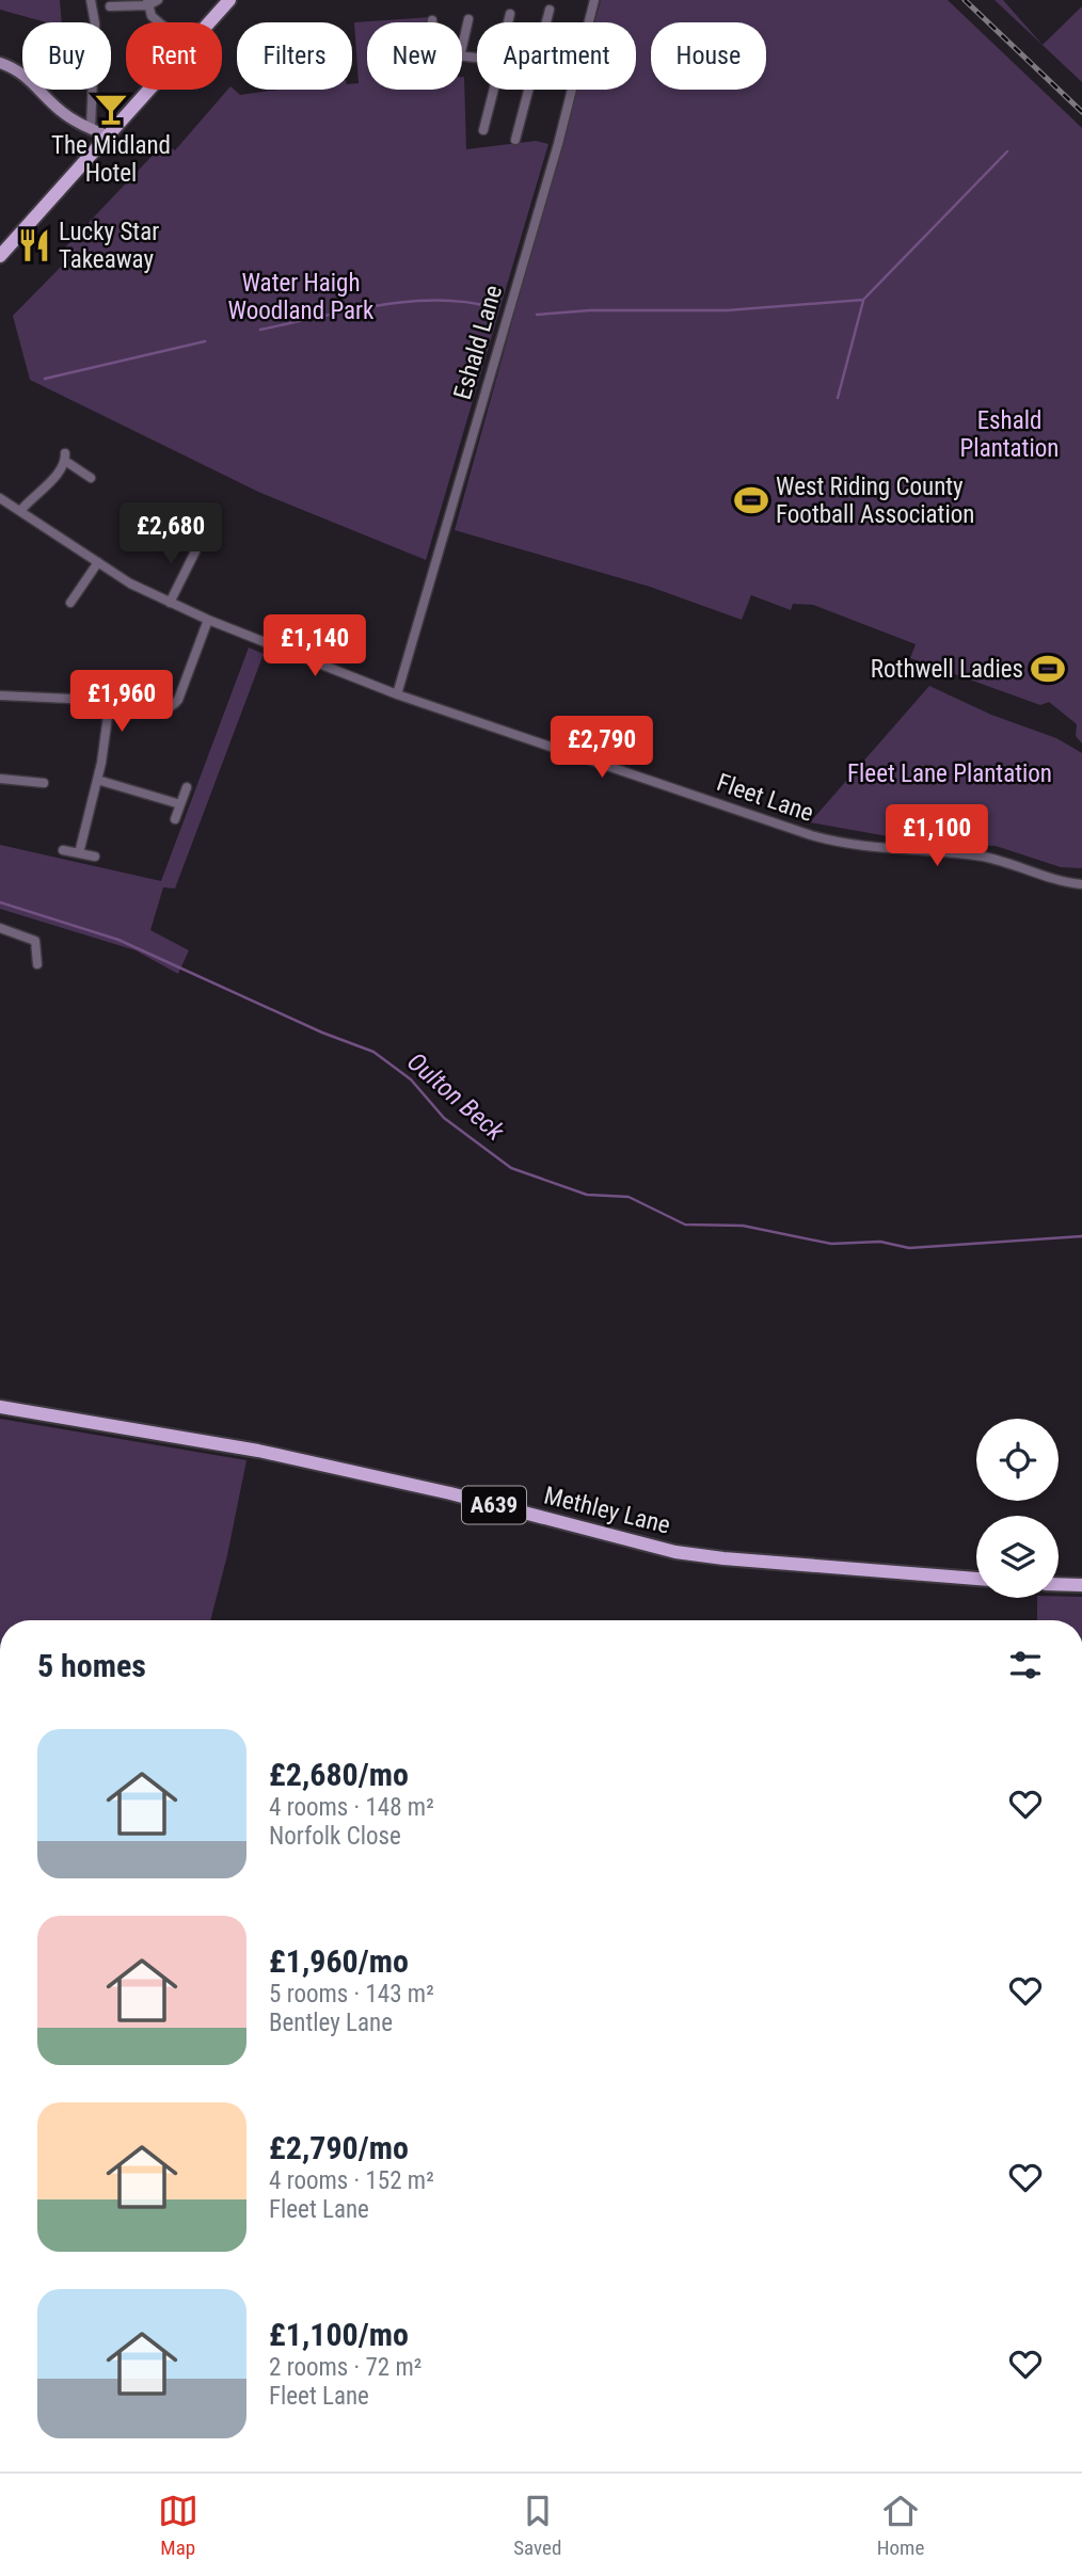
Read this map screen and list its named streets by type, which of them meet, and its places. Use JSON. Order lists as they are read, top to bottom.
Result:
{
  "streets": {
    "main road": ["A639", "Methley Lane"],
    "street": ["Eshald Lane", "Fleet Lane"]
  },
  "crossings": [
    ["Eshald Lane", "Fleet Lane"]
  ],
  "water": ["Oulton Beck"],
  "parks": ["Water Haigh Woodland Park", "Eshald Plantation", "Fleet Lane Plantation"],
  "places": {
    "bar": ["The Midland Hotel"],
    "restaurant": ["Lucky Star Takeaway"],
    "sports": ["West Riding County Football Association", "Rothwell Ladies"]
  },
  "page": {
    "chip": [
      "Buy",
      "Rent",
      "Filters",
      "New",
      "Apartment",
      "House"
    ],
    "price": [
      "£2,680",
      "£1,140",
      "£1,960",
      "£2,790",
      "£1,100"
    ],
    "heading": "5 homes",
    "list": [
      {
        "name": "£2,680/mo",
        "note": "4 rooms · 148 m² · Norfolk Close"
      },
      {
        "name": "£1,960/mo",
        "note": "5 rooms · 143 m² · Bentley Lane"
      },
      {
        "name": "£2,790/mo",
        "note": "4 rooms · 152 m² · Fleet Lane"
      },
      {
        "name": "£1,100/mo",
        "note": "2 rooms · 72 m² · Fleet Lane"
      }
    ],
    "tabs": ["Map", "Saved", "Home"]
  }
}
